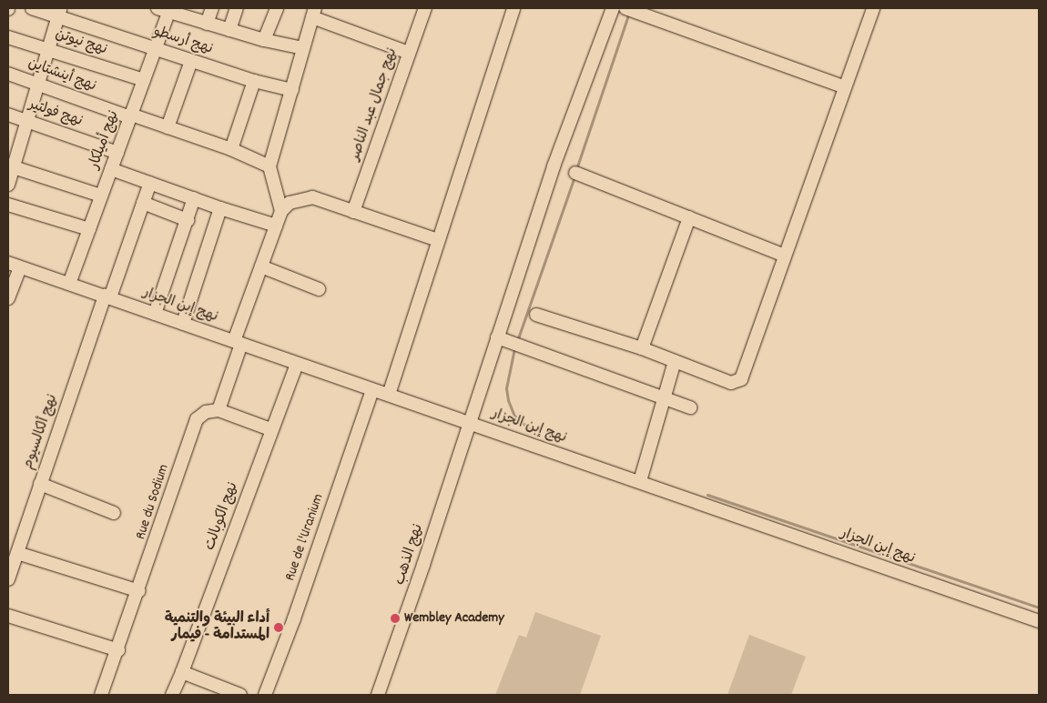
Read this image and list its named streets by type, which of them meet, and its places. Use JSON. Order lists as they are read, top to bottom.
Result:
{
  "streets": {
    "street": [
      "نهج أرسطو",
      "نهج نيوتن",
      "نهج أينشتاين",
      "نهج جمال عبد الناصر",
      "نهج فولتير",
      "نهج أميلكار",
      "نهج إبن الجزار",
      "نهج ألكالسيوم",
      "Rue du Sodium",
      "نهج الكوبالت",
      "Rue de l'Uranium",
      "نهج الذهب"
    ]
  },
  "crossings": [
    ["نهج أرسطو", "نهج أميلكار"],
    ["نهج نيوتن", "نهج أميلكار"],
    ["نهج أينشتاين", "نهج أميلكار"],
    ["نهج فولتير", "نهج أميلكار"],
    ["نهج أميلكار", "نهج إبن الجزار"],
    ["نهج إبن الجزار", "نهج ألكالسيوم"],
    ["نهج إبن الجزار", "نهج الكوبالت"],
    ["نهج إبن الجزار", "Rue de l'Uranium"],
    ["نهج إبن الجزار", "نهج الذهب"]
  ],
  "places": ["Wembley Academy", "أداء البيئة والتنمية المستدامة - فيمار"]
}
